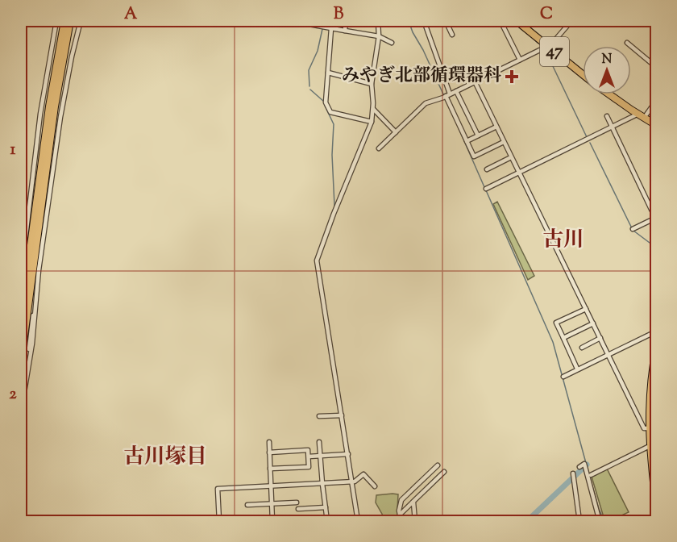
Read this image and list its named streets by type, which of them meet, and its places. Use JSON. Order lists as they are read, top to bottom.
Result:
{
  "streets": {
    "highway": ["47"]
  },
  "districts": ["古川", "古川塚目"],
  "places": {
    "health": ["みやぎ北部循環器科"]
  },
  "north": "top",
  "grid": {
    "columns": ["A", "B", "C"],
    "rows": ["1", "2"]
  }
}
